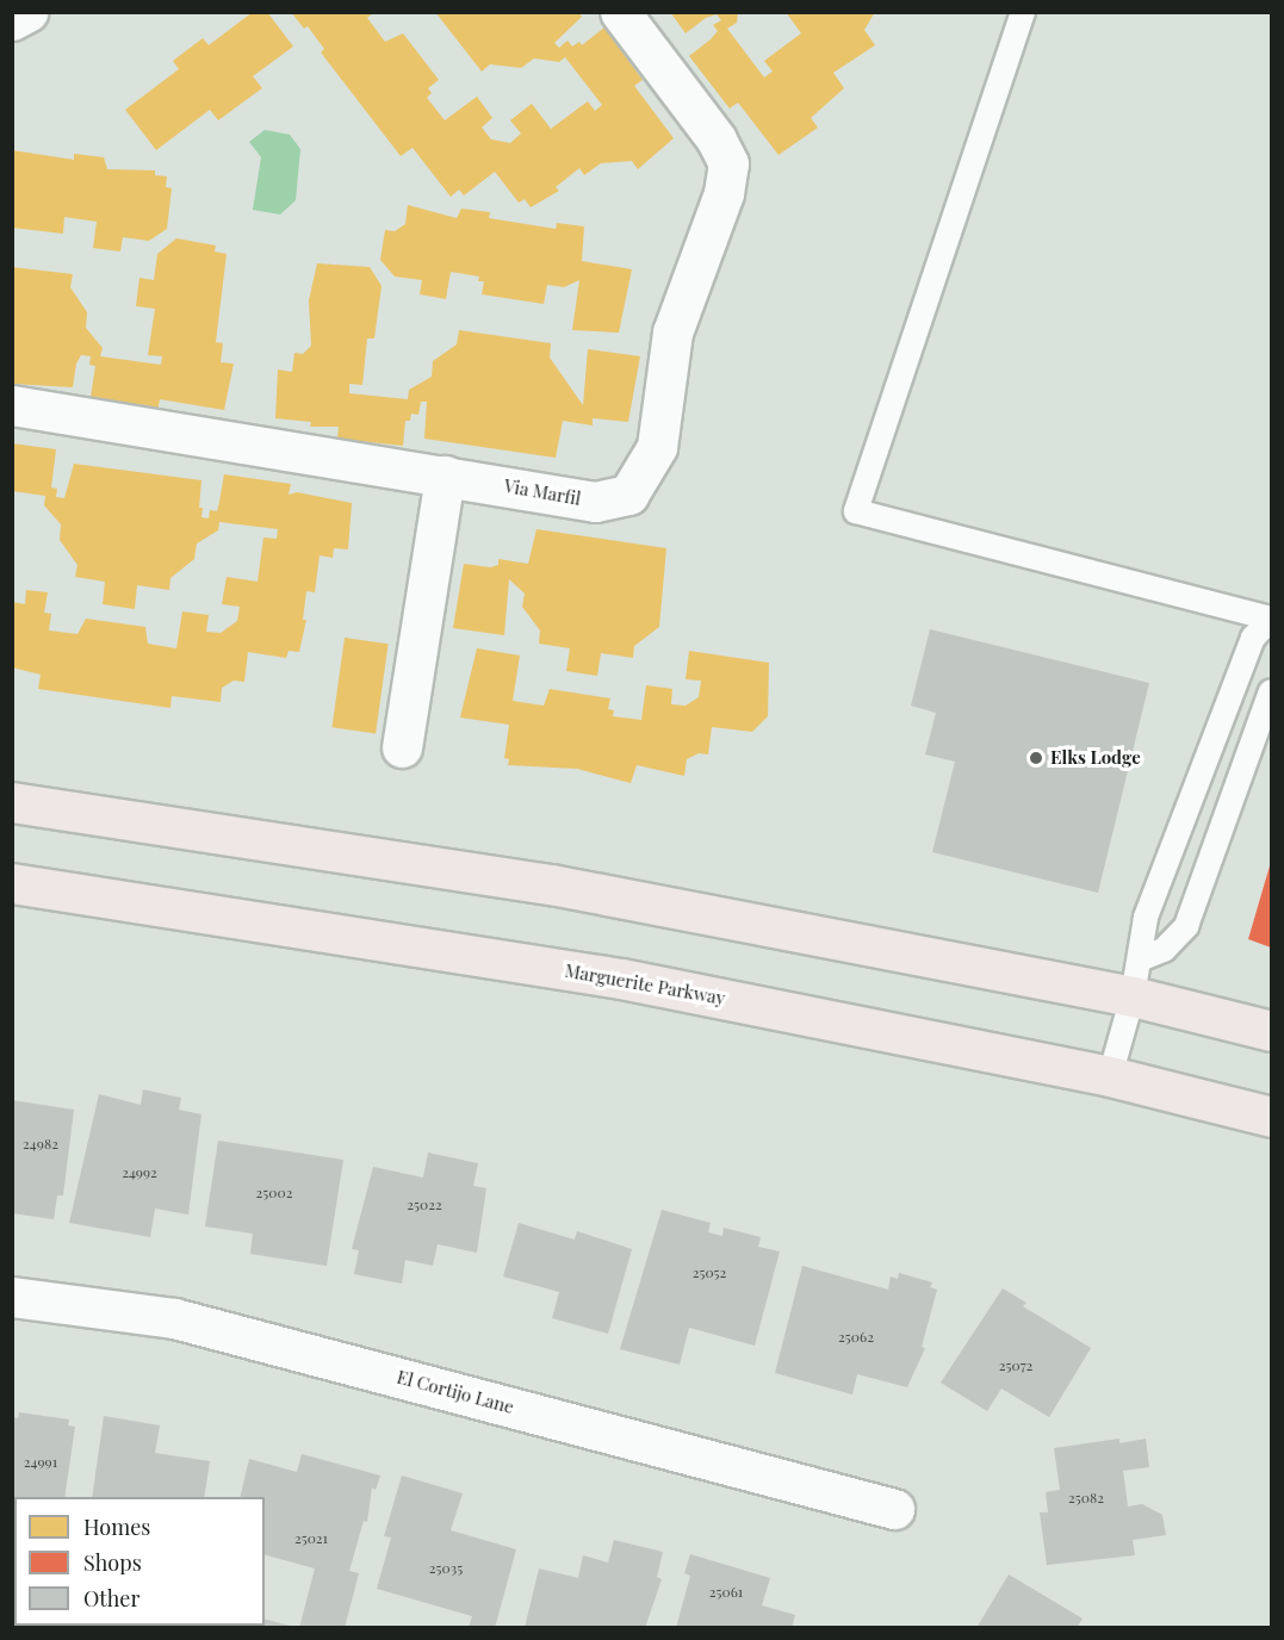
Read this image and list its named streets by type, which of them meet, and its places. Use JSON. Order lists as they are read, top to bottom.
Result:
{
  "streets": {
    "main road": ["Marguerite Parkway"],
    "street": ["Via Marfil", "El Cortijo Lane"]
  },
  "places": ["Elks Lodge"],
  "house_numbers": [
    "24982",
    "24992",
    "25002",
    "25022",
    "25052",
    "25062",
    "25072",
    "24991",
    "25082",
    "25021",
    "25035",
    "25061"
  ],
  "legend": ["Homes", "Shops", "Other"]
}
